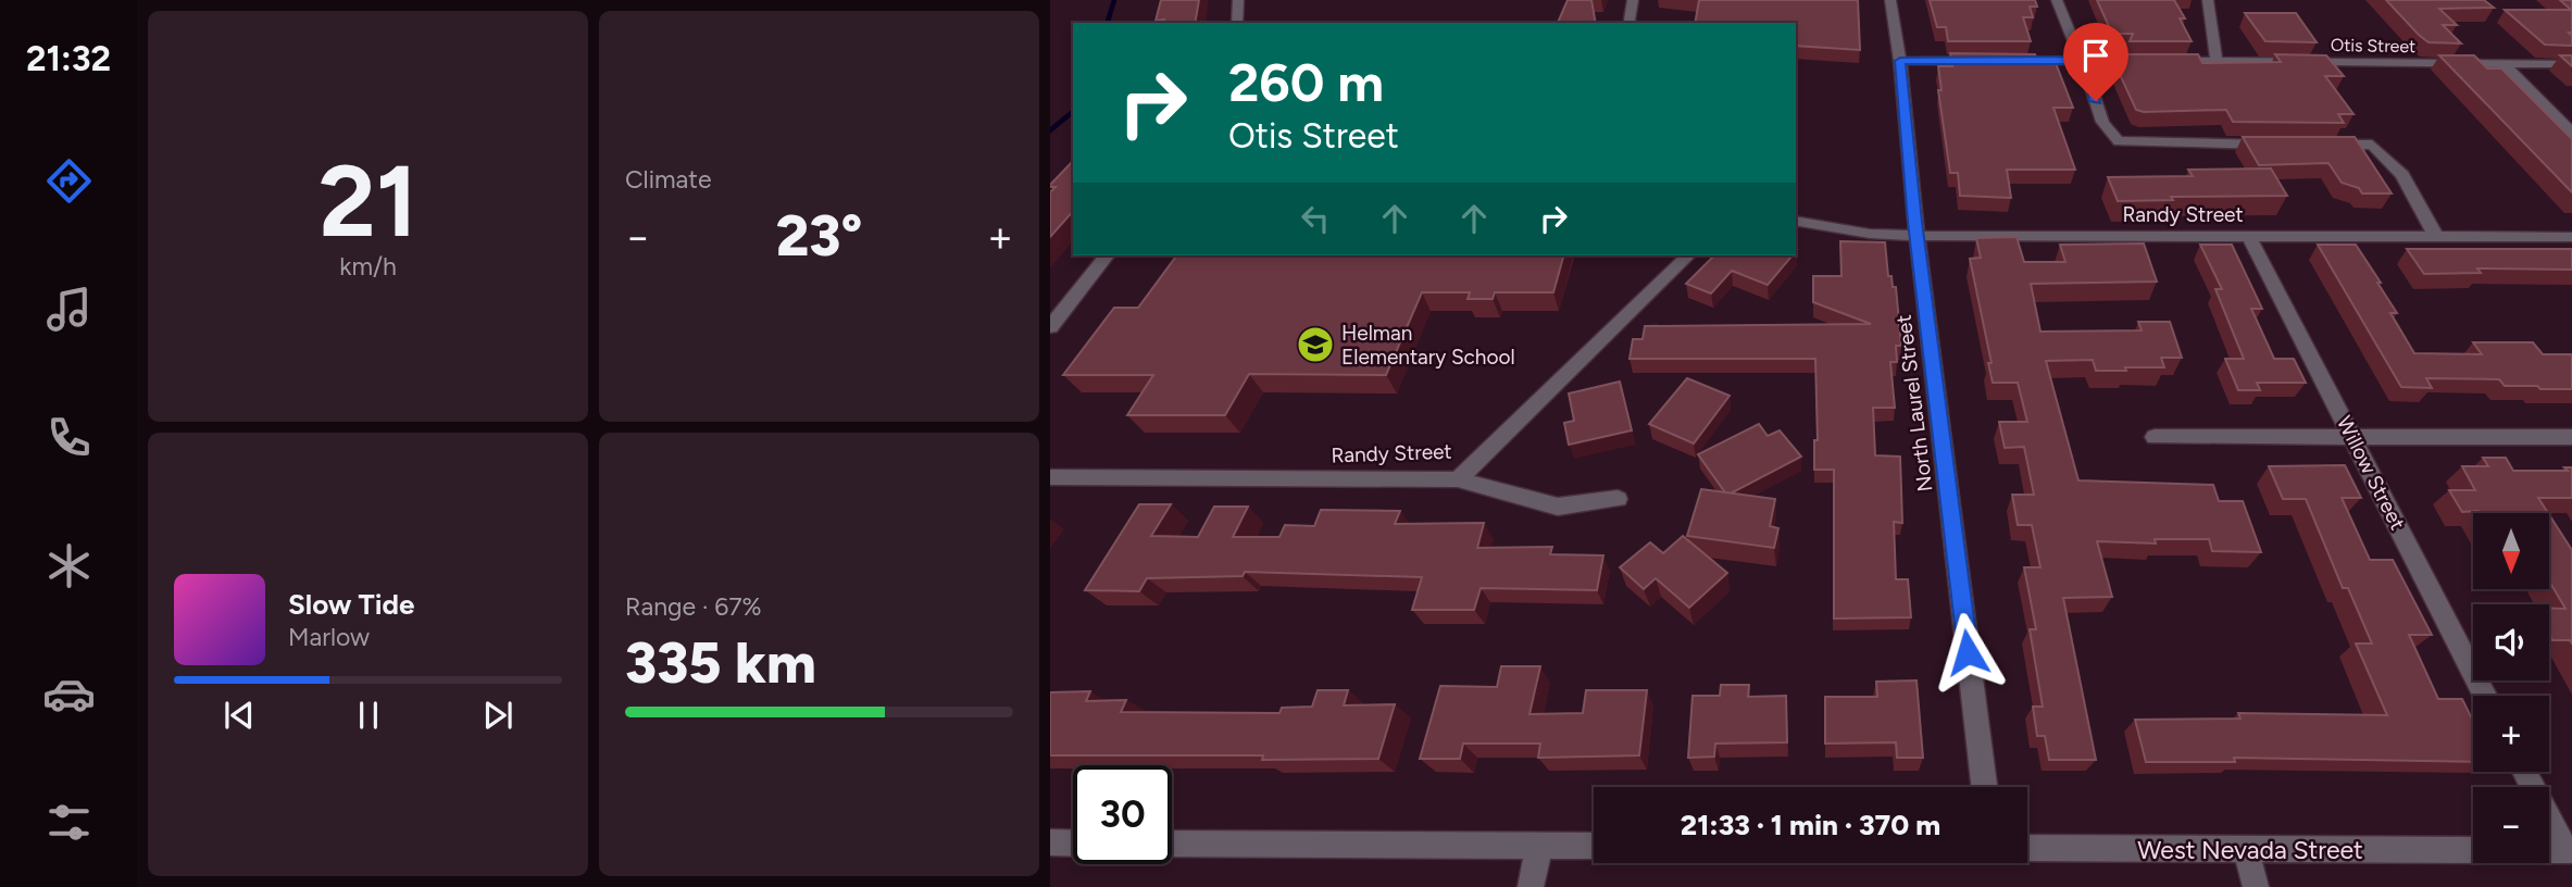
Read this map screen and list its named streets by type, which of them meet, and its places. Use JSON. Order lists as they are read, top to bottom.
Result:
{
  "streets": {
    "street": [
      "Otis Street",
      "Randy Street",
      "North Laurel Street",
      "Willow Street",
      "West Nevada Street"
    ]
  },
  "crossings": [
    ["Randy Street", "North Laurel Street"],
    ["Randy Street", "Willow Street"]
  ],
  "places": {
    "school or university": ["Helman Elementary School"]
  },
  "north": "bottom",
  "page": {
    "tabs": "21:32",
    "tile": [
      ["21", "km/h"],
      "Climate",
      ["Range · 67%", "335 km"]
    ],
    "turn": ["260 m", "Otis Street"],
    "heat": ["−", "23°", "+"],
    "map_buttons": ["+", "−"],
    "song": ["Slow Tide", "Marlow"],
    "limit": "30",
    "trip": "21:33 · 1 min · 370 m"
  }
}
